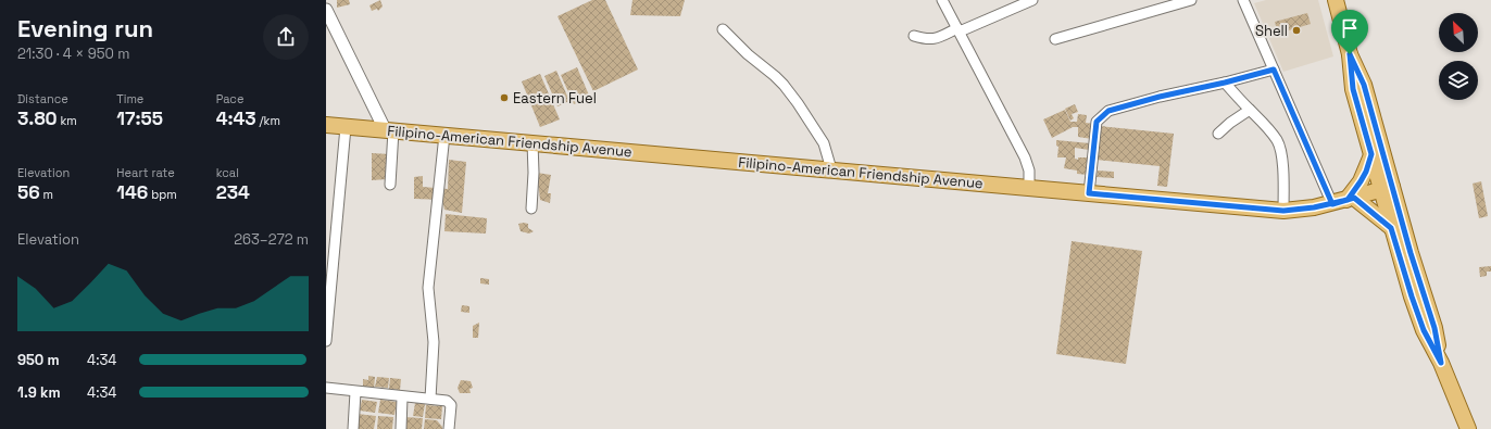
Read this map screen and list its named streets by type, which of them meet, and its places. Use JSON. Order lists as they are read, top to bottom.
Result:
{
  "streets": {
    "main road": ["Filipino-American Friendship Avenue"]
  },
  "places": ["Shell", "Eastern Fuel"],
  "north": "top left",
  "page": {
    "heading": ["Evening run", "21:30 · 4 × 950 m"],
    "stats": [
      ["Distance", "3.80 km"],
      ["Time", "17:55"],
      ["Pace", "4:43 /km"],
      ["Elevation", "56 m"],
      ["Heart rate", "146 bpm"],
      ["kcal", "234"]
    ],
    "chart": ["Elevation", "263–272 m"],
    "list": [
      {
        "name": "950 m",
        "note": "4:34"
      },
      {
        "name": "1.9 km",
        "note": "4:34"
      }
    ]
  }
}
